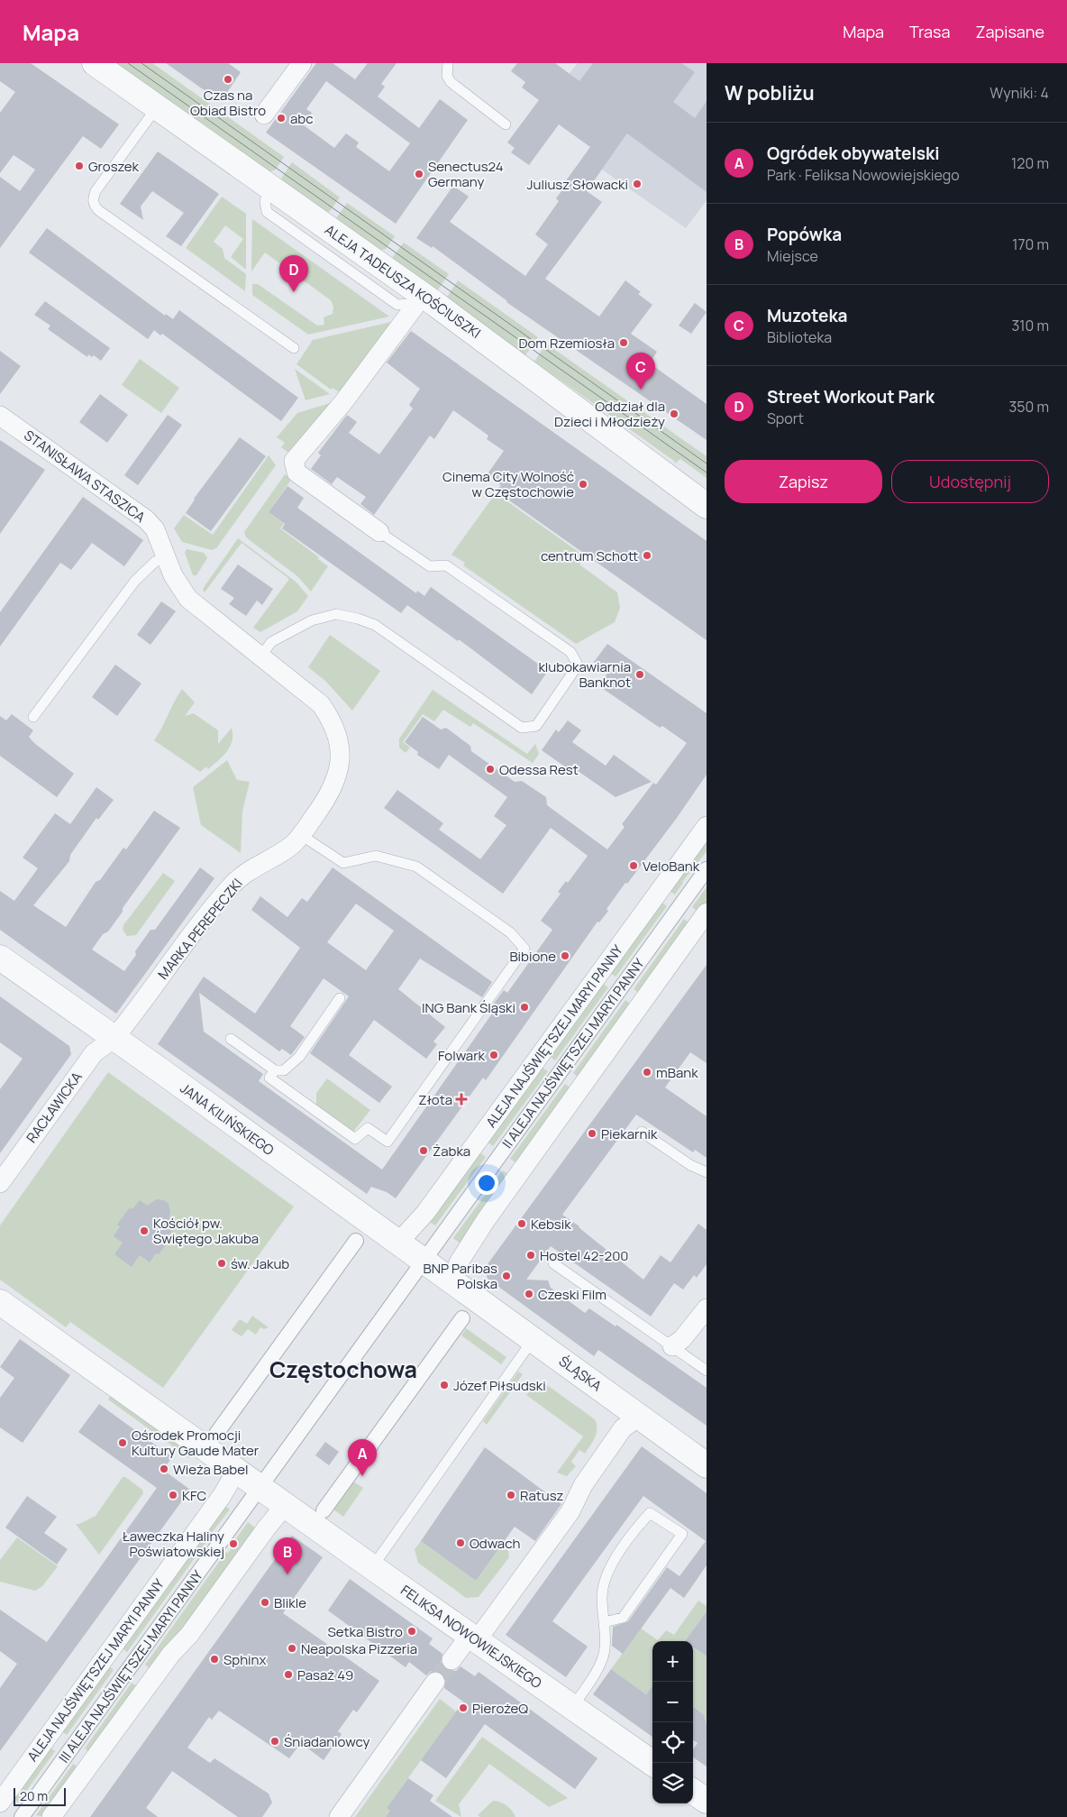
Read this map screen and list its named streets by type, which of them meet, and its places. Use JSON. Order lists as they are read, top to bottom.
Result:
{
  "streets": {
    "street": [
      "ALEJA TADEUSZA KOŚCIUSZKI",
      "STANISŁAWA STASZICA",
      "MARKA PEREPECZKI",
      "ALEJA NAJŚWIĘTSZEJ MARYI PANNY",
      "II ALEJA NAJŚWIĘTSZEJ MARYI PANNY",
      "RACŁAWICKA",
      "JANA KILIŃSKIEGO",
      "ŚLĄSKA",
      "FELIKSA NOWOWIEJSKIEGO",
      "III ALEJA NAJŚWIĘTSZEJ MARYI PANNY"
    ]
  },
  "crossings": [
    ["STANISŁAWA STASZICA", "MARKA PEREPECZKI"],
    ["MARKA PEREPECZKI", "RACŁAWICKA"],
    ["MARKA PEREPECZKI", "JANA KILIŃSKIEGO"],
    ["ALEJA NAJŚWIĘTSZEJ MARYI PANNY", "JANA KILIŃSKIEGO"],
    ["ALEJA NAJŚWIĘTSZEJ MARYI PANNY", "FELIKSA NOWOWIEJSKIEGO"],
    ["II ALEJA NAJŚWIĘTSZEJ MARYI PANNY", "JANA KILIŃSKIEGO"],
    ["RACŁAWICKA", "JANA KILIŃSKIEGO"],
    ["JANA KILIŃSKIEGO", "ŚLĄSKA"],
    ["FELIKSA NOWOWIEJSKIEGO", "III ALEJA NAJŚWIĘTSZEJ MARYI PANNY"]
  ],
  "districts": ["Częstochowa"],
  "places": {
    "other": [
      "Czas na Obiad Bistro",
      "abc",
      "Groszek",
      "Senectus24 Germany",
      "Juliusz Słowacki",
      "Dom Rzemiosła",
      "Oddział dla Dzieci i Młodzieży",
      "Cinema City Wolność w Częstochowie",
      "centrum Schott",
      "klubokawiarnia Banknot",
      "Odessa Rest",
      "VeloBank",
      "Bibione",
      "ING Bank Śląski",
      "Folwark",
      "mBank",
      "Piekarnik",
      "Żabka",
      "Kebsik",
      "Kościół pw. Świętego Jakuba",
      "Hostel 42-200",
      "św. Jakub",
      "BNP Paribas Polska",
      "Czeski Film",
      "Józef Piłsudski",
      "Ośrodek Promocji Kultury Gaude Mater",
      "Wieża Babel",
      "KFC",
      "Ratusz",
      "Odwach",
      "Ławeczka Haliny Poświatowskiej",
      "Blikle",
      "Setka Bistro",
      "Neapolska Pizzeria",
      "Sphinx",
      "Pasaż 49",
      "PierożeQ",
      "Śniadaniowcy"
    ],
    "health": ["Złota"]
  },
  "scale_bar": "20 m",
  "page": {
    "header": "Mapa",
    "nav": ["Mapa", "Trasa", "Zapisane"],
    "heading": ["W pobliżu", "Wyniki: 4"],
    "list": [
      {
        "mark": "A",
        "name": "Ogródek obywatelski",
        "note": "Park · Feliksa Nowowiejskiego",
        "value": "120 m"
      },
      {
        "mark": "B",
        "name": "Popówka",
        "note": "Miejsce",
        "value": "170 m"
      },
      {
        "mark": "C",
        "name": "Muzoteka",
        "note": "Biblioteka",
        "value": "310 m"
      },
      {
        "mark": "D",
        "name": "Street Workout Park",
        "note": "Sport",
        "value": "350 m"
      }
    ],
    "pins": [
      "D",
      "C",
      "A",
      "B"
    ],
    "buttons": ["Zapisz", "Udostępnij"],
    "map_buttons": ["+", "−"],
    "scale": "20 m"
  }
}
